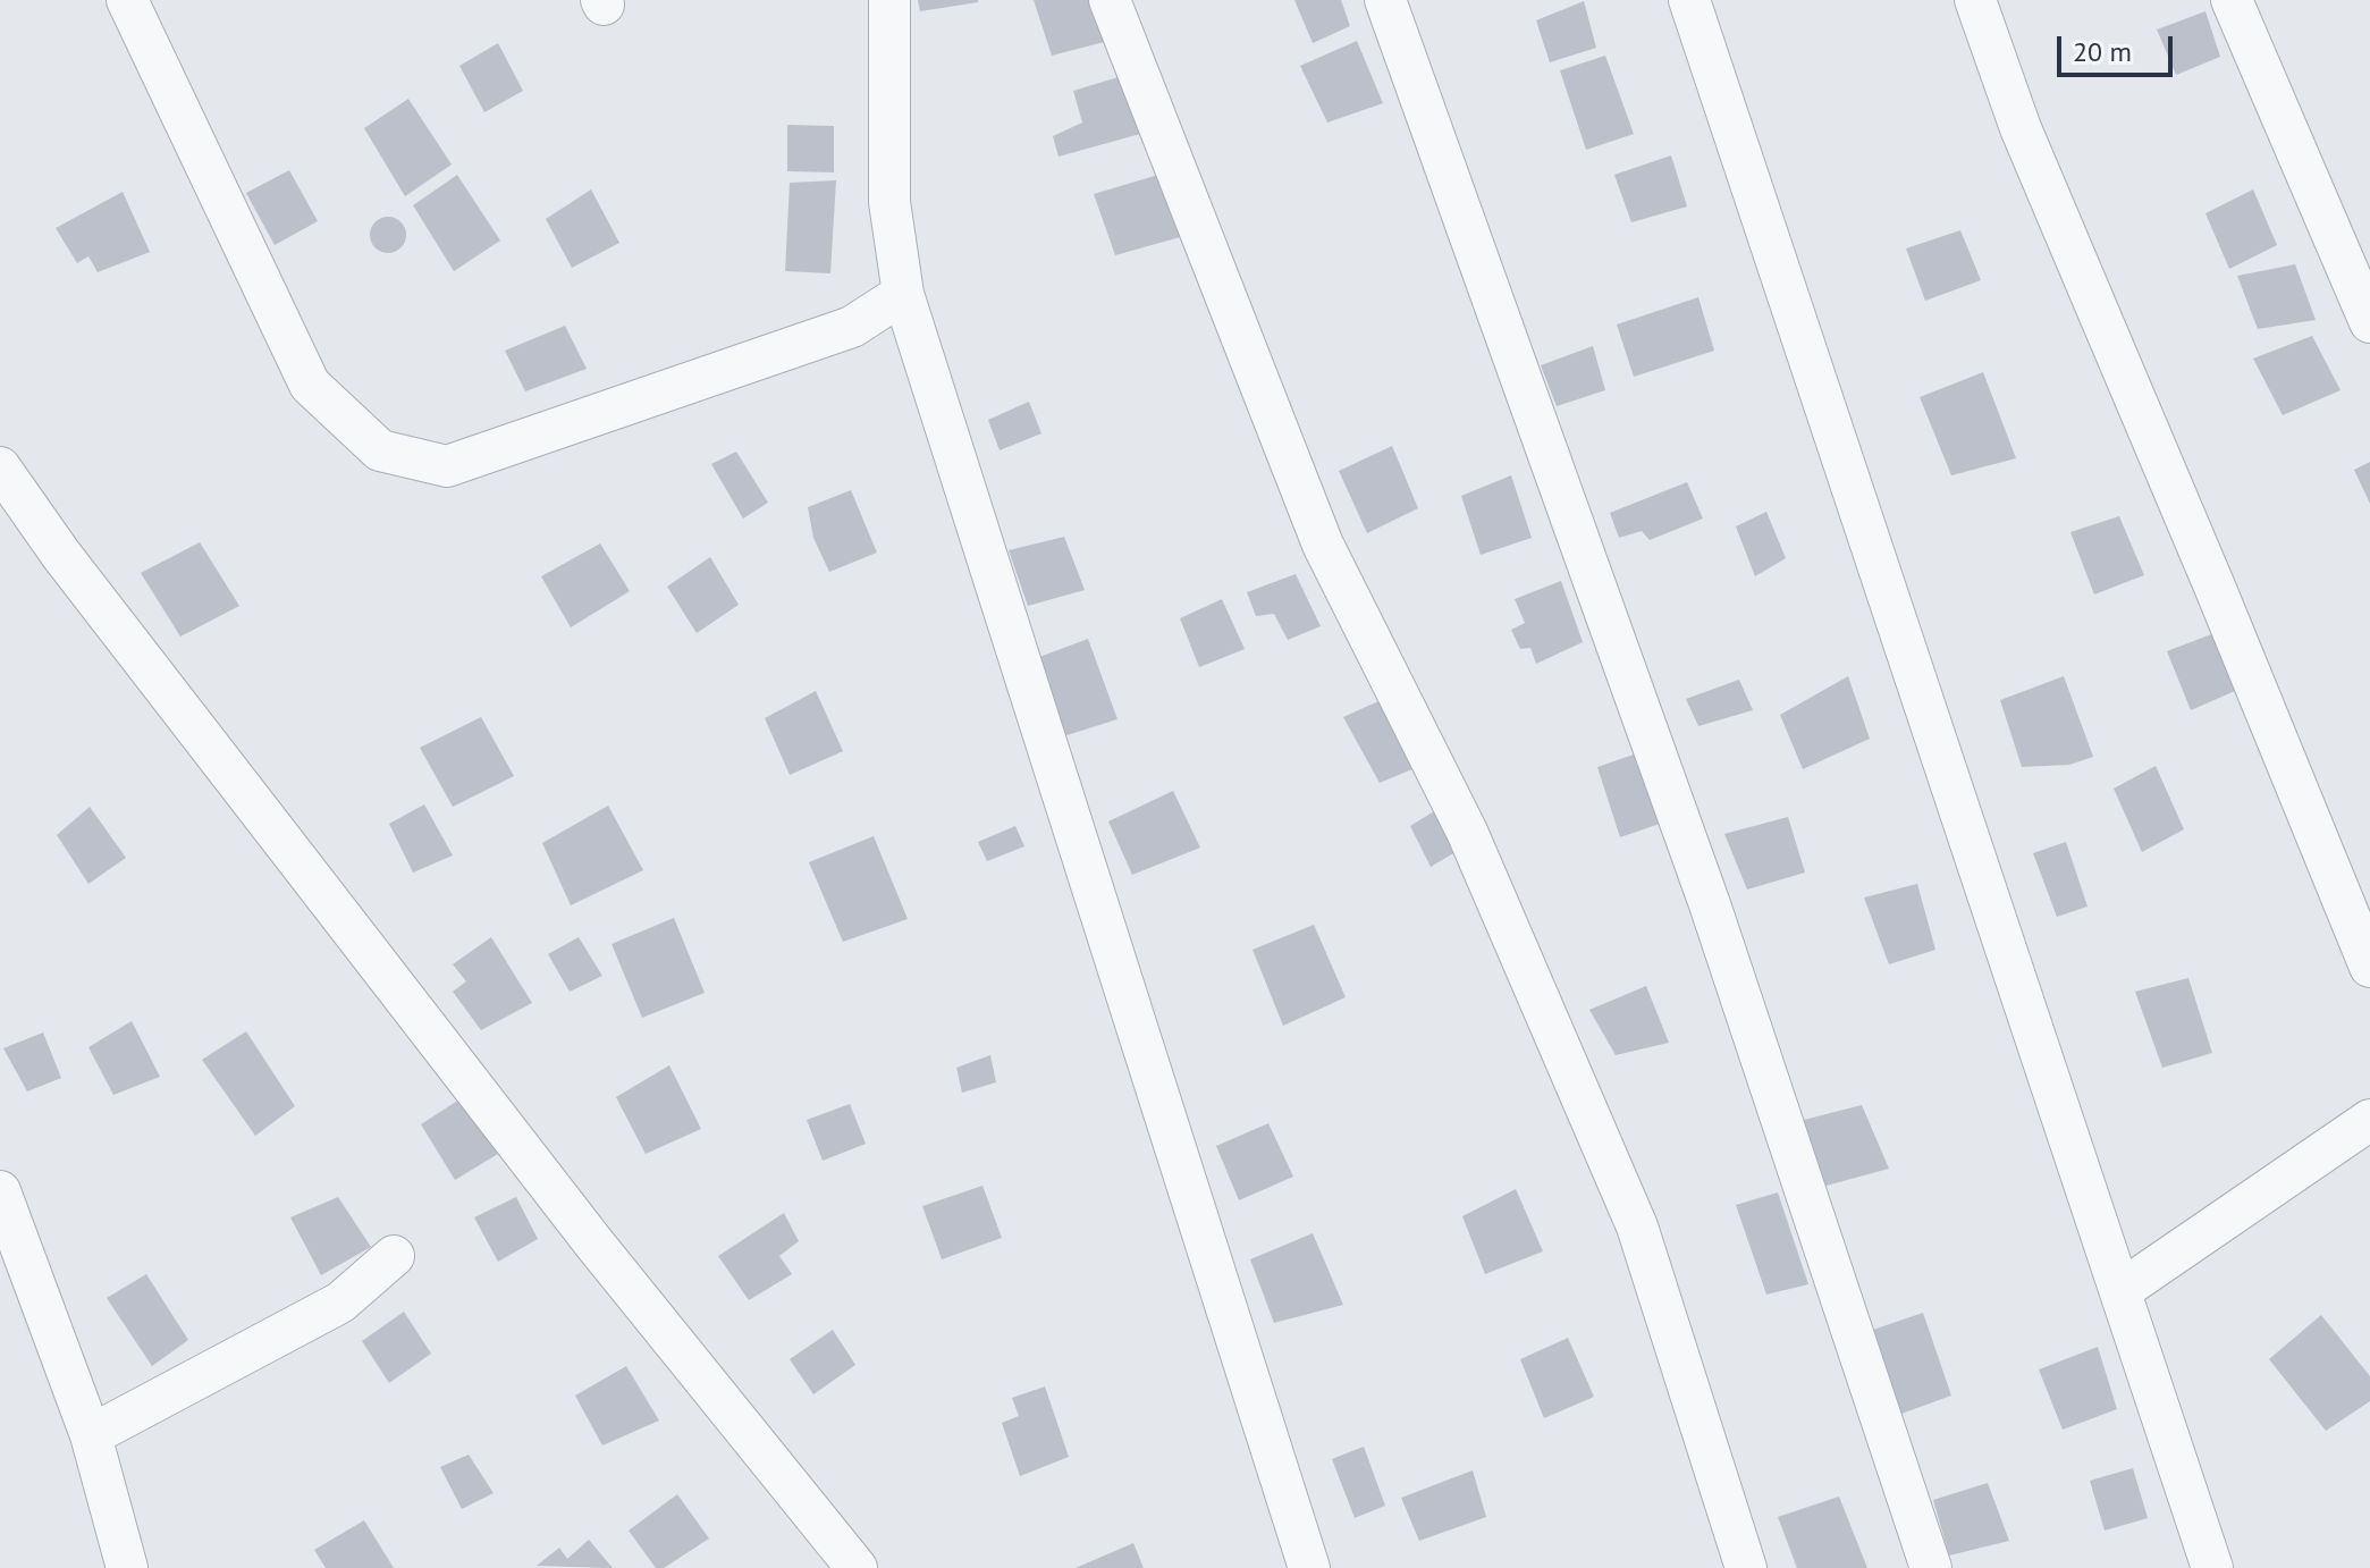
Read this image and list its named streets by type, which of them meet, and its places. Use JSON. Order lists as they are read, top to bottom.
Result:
{
  "scale_bar": "20 m"
}
